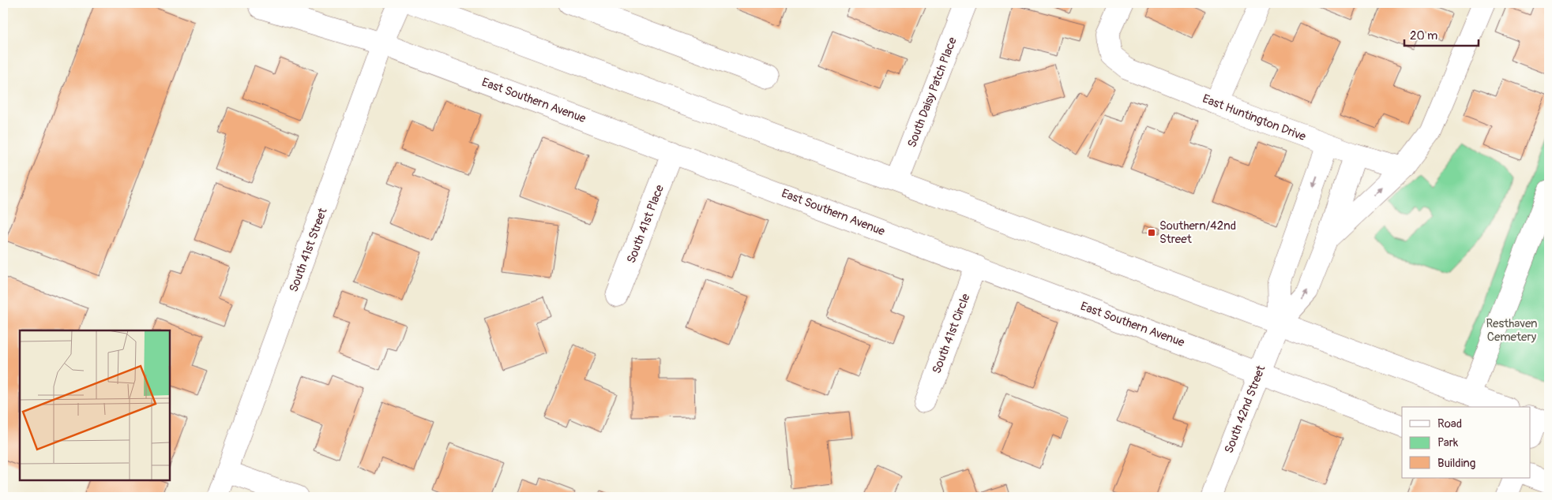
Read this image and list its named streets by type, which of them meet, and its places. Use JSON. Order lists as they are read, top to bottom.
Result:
{
  "streets": {
    "street": [
      "South Daisy Patch Place",
      "East Southern Avenue",
      "East Huntington Drive",
      "South 41st Place",
      "South 41st Street",
      "South 41st Circle",
      "South 42nd Street"
    ]
  },
  "crossings": [
    ["East Southern Avenue", "South 41st Place"],
    ["East Southern Avenue", "South 41st Street"],
    ["East Southern Avenue", "South 41st Circle"],
    ["East Southern Avenue", "South 42nd Street"],
    ["East Huntington Drive", "South 42nd Street"]
  ],
  "parks": ["Resthaven Cemetery"],
  "places": {
    "transit": ["Southern/42nd Street"]
  },
  "legend": ["Road", "Park", "Building"],
  "scale_bar": "20 m"
}
